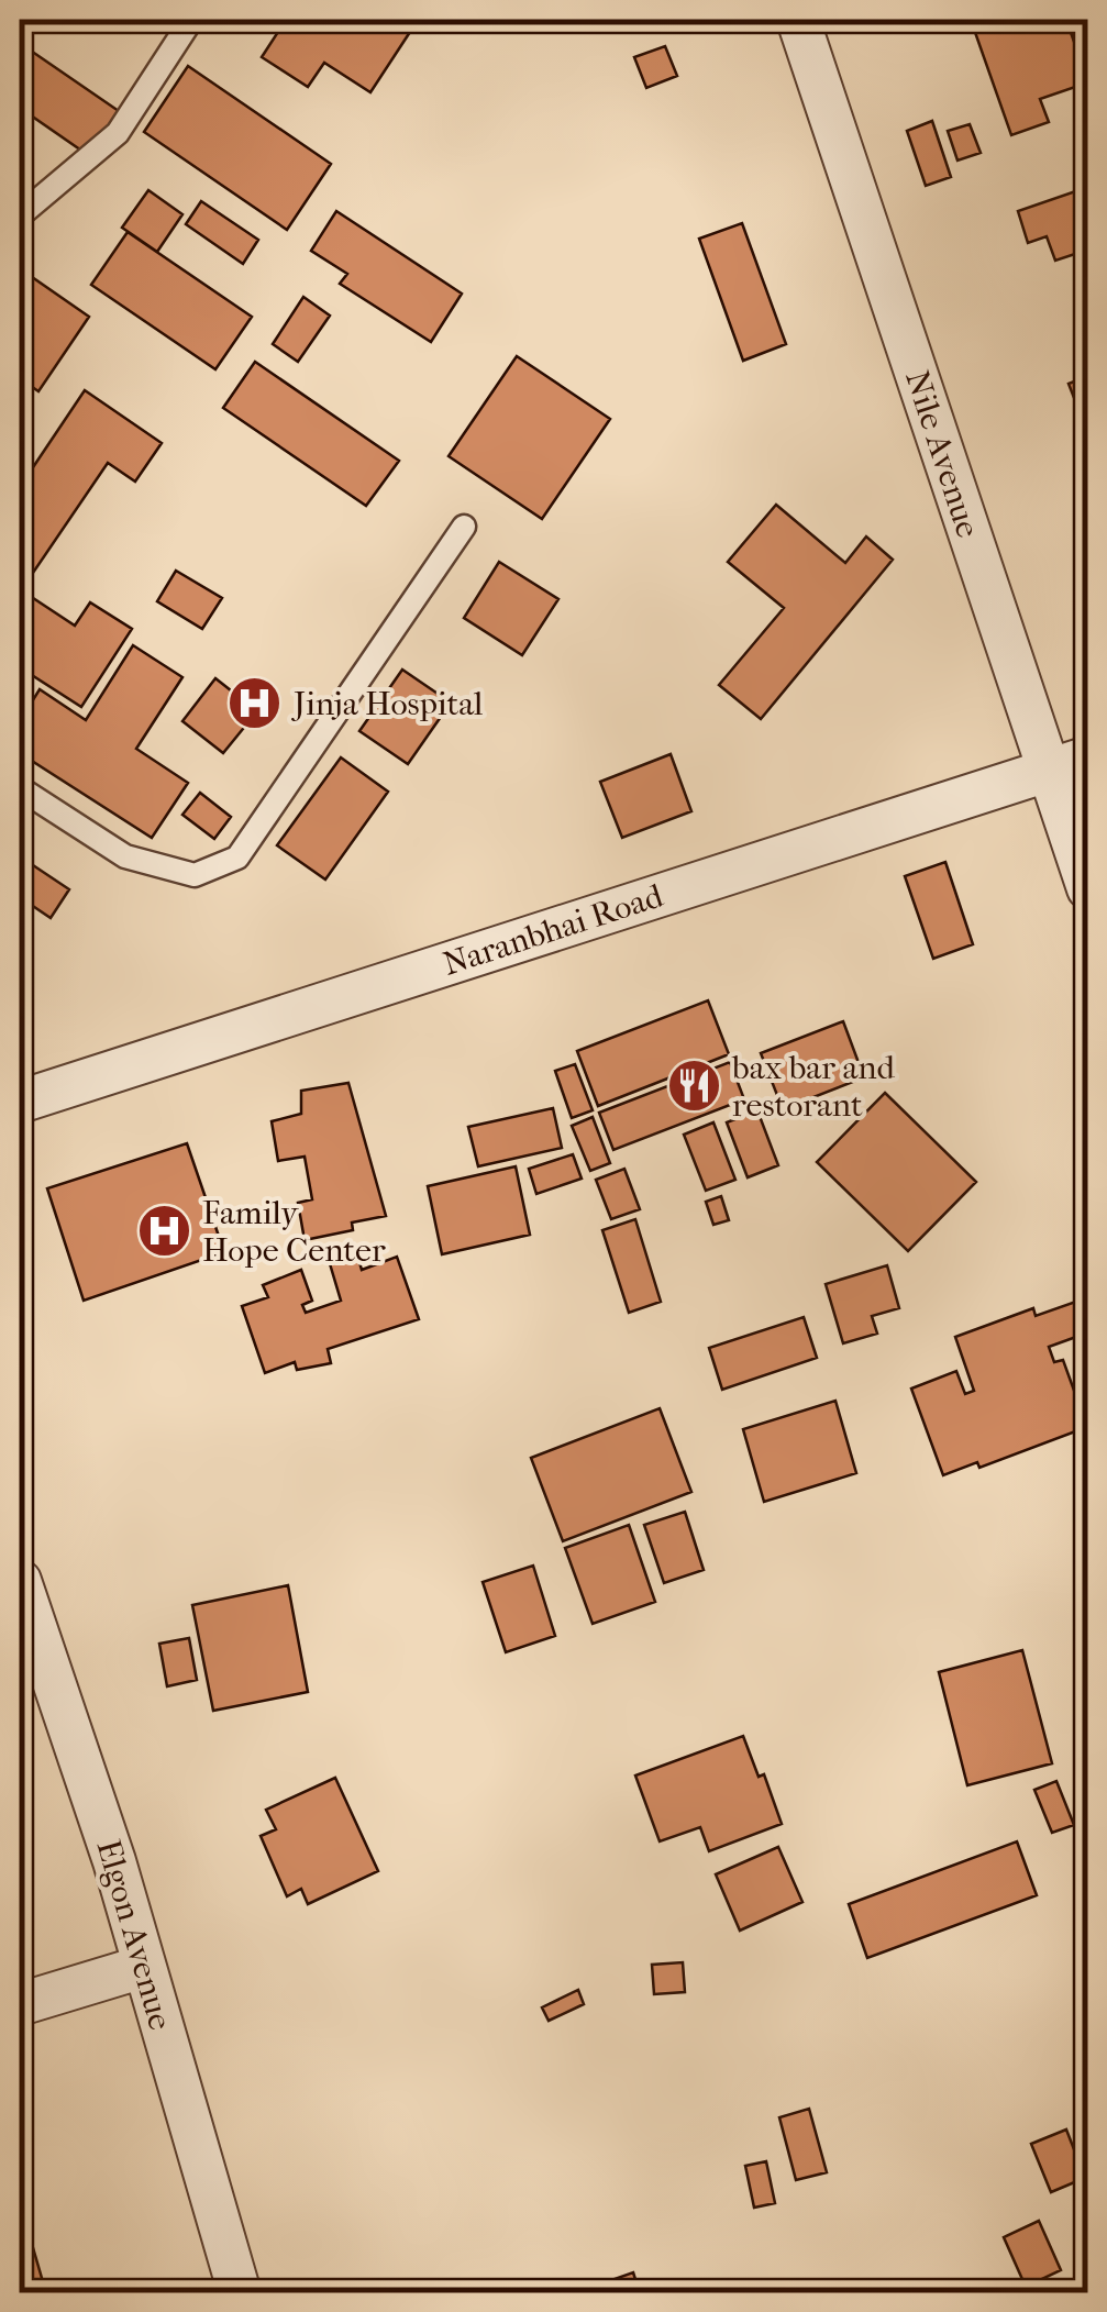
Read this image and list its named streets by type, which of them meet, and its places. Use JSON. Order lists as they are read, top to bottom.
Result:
{
  "streets": {
    "street": ["Nile Avenue", "Naranbhai Road", "Elgon Avenue"]
  },
  "crossings": [
    ["Nile Avenue", "Naranbhai Road"]
  ],
  "places": {
    "hospital": ["Jinja Hospital", "Family Hope Center"],
    "restaurant": ["bax bar and restorant"]
  }
}
